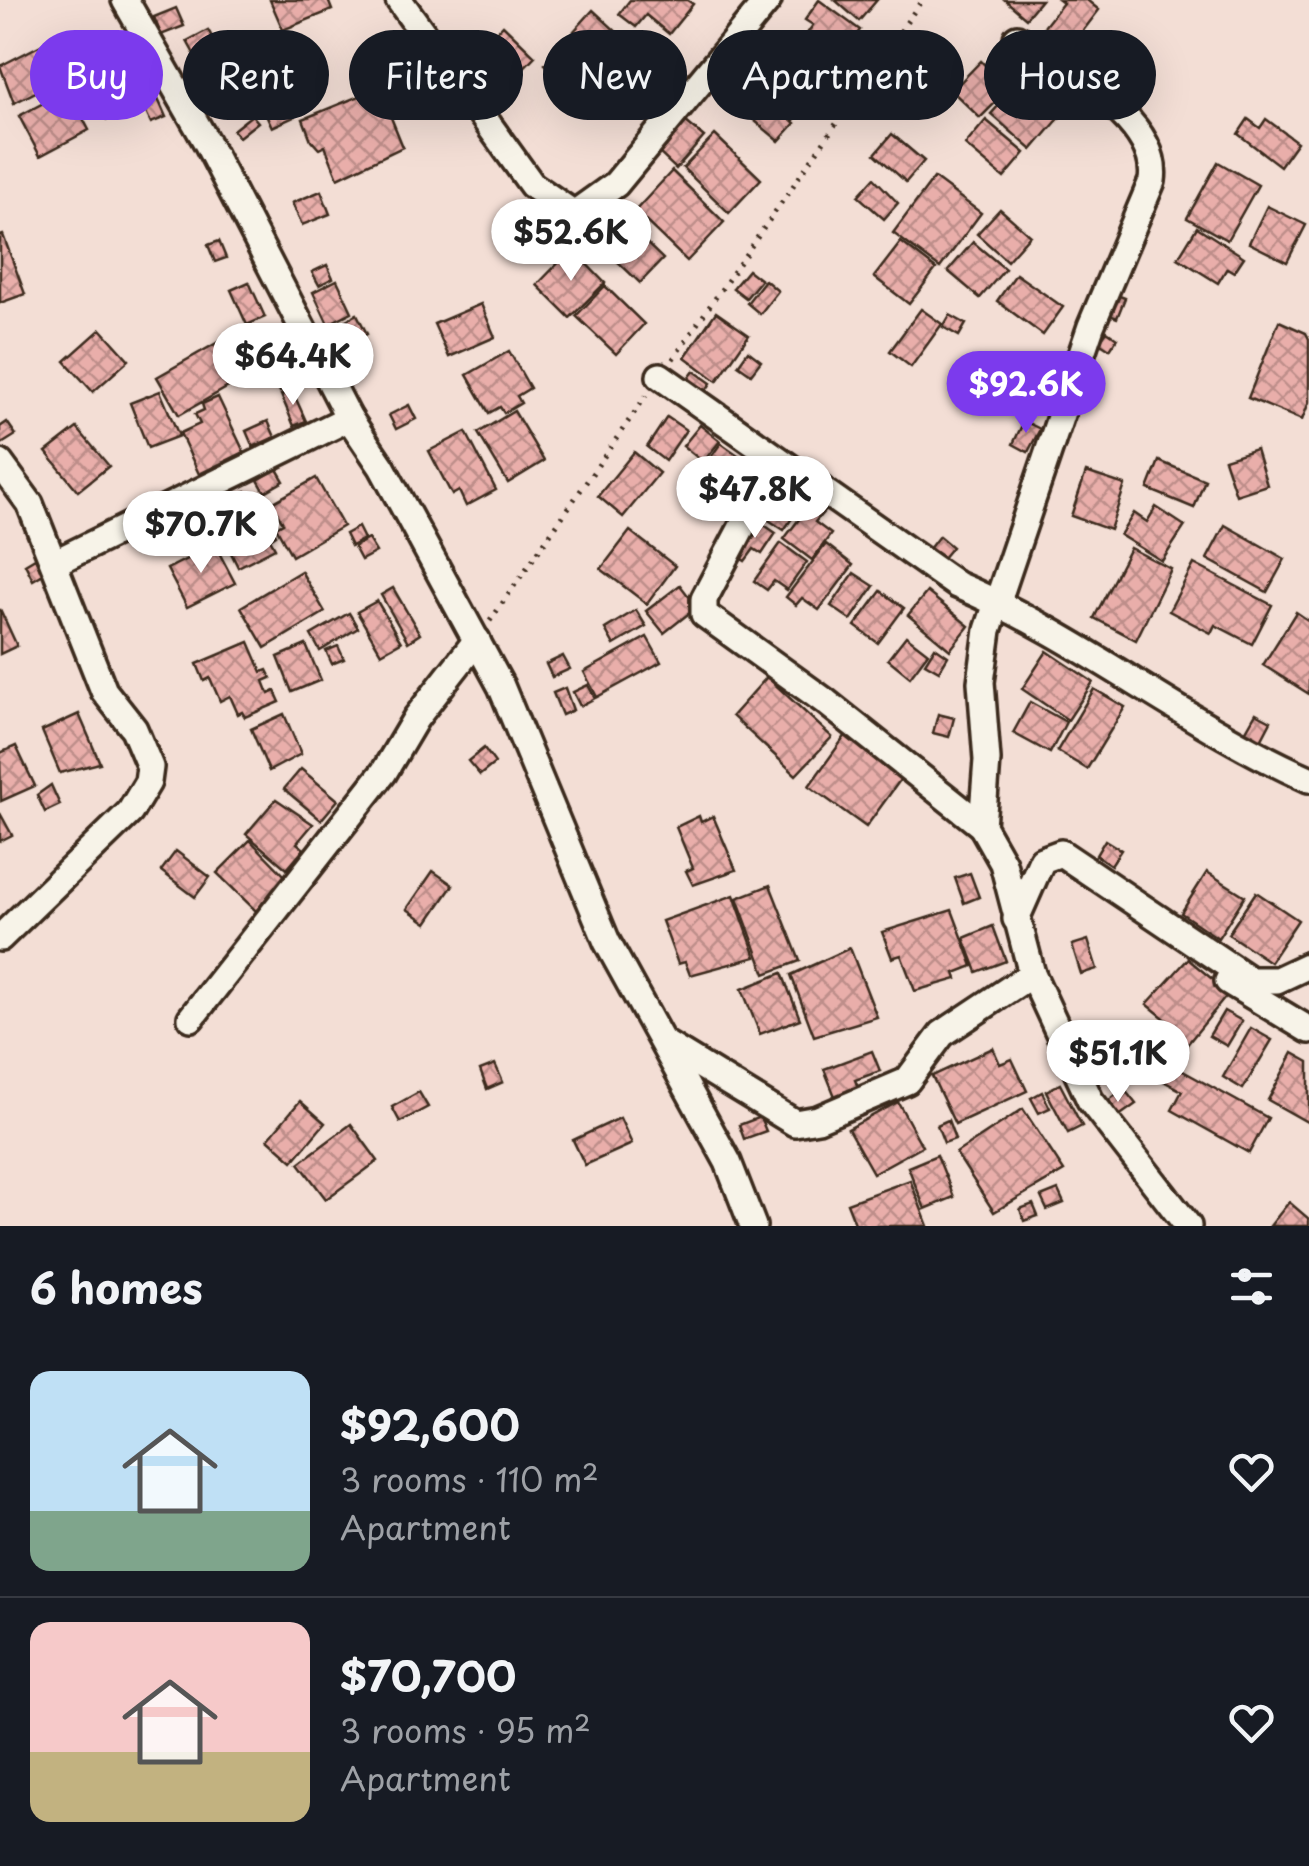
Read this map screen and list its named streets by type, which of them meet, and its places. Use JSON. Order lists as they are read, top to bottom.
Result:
{
  "page": {
    "chip": [
      "Buy",
      "Rent",
      "Filters",
      "New",
      "Apartment",
      "House"
    ],
    "price": [
      "$52.6K",
      "$64.4K",
      "$92.6K",
      "$47.8K",
      "$70.7K",
      "$51.1K"
    ],
    "heading": "6 homes",
    "list": [
      {
        "name": "$92,600",
        "note": "3 rooms · 110 m² · Apartment"
      },
      {
        "name": "$70,700",
        "note": "3 rooms · 95 m² · Apartment"
      }
    ]
  }
}
